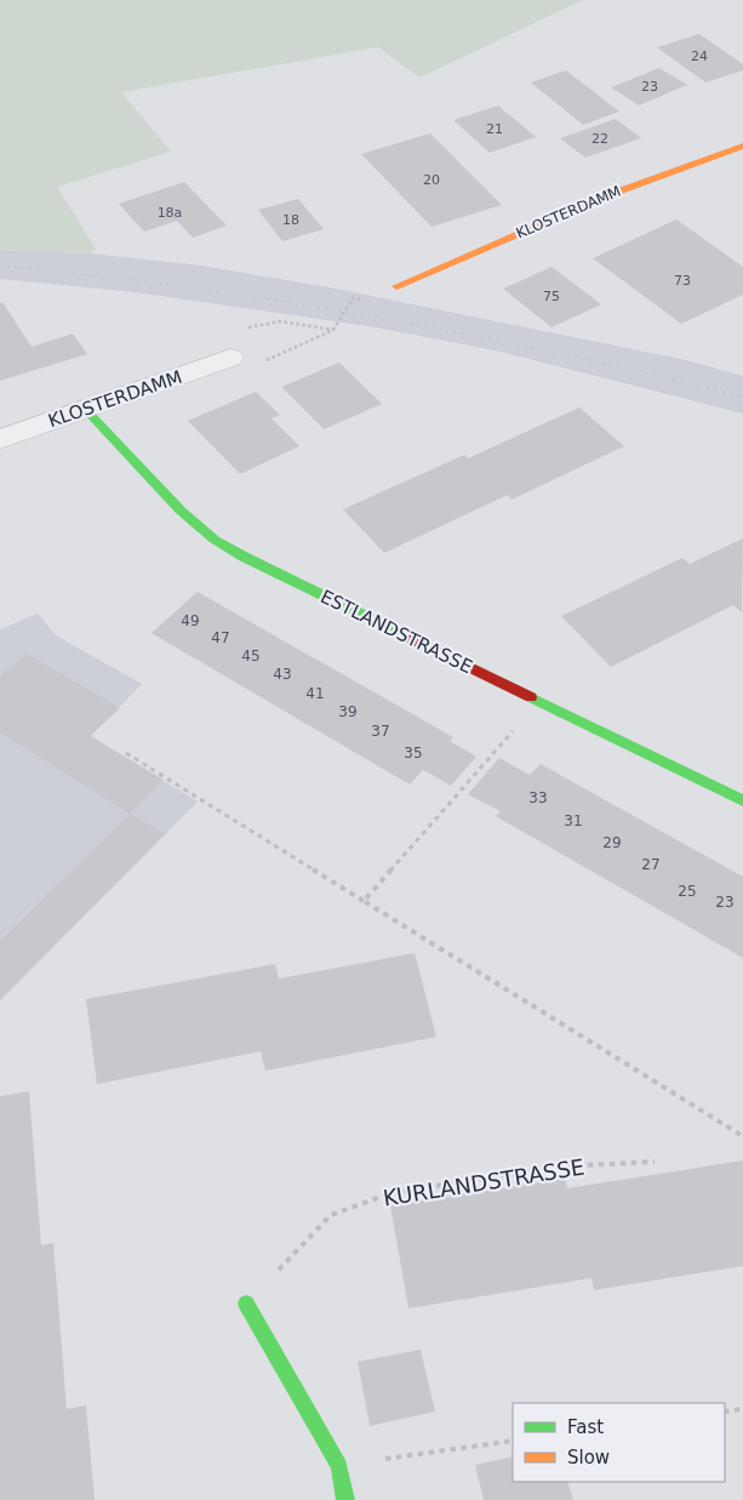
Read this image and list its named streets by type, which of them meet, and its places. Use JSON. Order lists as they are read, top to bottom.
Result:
{
  "streets": {
    "street": ["KLOSTERDAMM", "ESTLANDSTRASSE"],
    "path": ["KURLANDSTRASSE"]
  },
  "crossings": [
    ["KLOSTERDAMM", "ESTLANDSTRASSE"]
  ],
  "house_numbers": [
    "24",
    "23",
    "21",
    "22",
    "20",
    "18a",
    "18",
    "73",
    "75",
    "49",
    "47",
    "45",
    "43",
    "41",
    "39",
    "37",
    "35",
    "33",
    "31",
    "29",
    "27",
    "25",
    "23"
  ],
  "legend": ["Fast", "Slow"]
}
